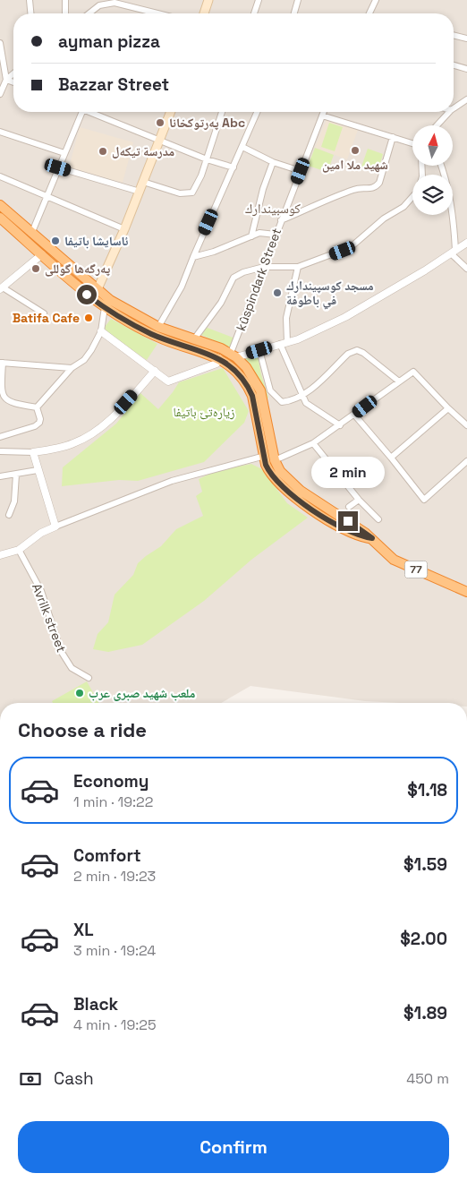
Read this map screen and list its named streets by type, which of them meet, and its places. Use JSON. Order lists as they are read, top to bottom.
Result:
{
  "streets": {
    "highway": ["77"],
    "street": ["kûspindark Street", "Avrilk street"]
  },
  "districts": ["كوسبيندارك"],
  "parks": ["زياره‌تێ باتيفا"],
  "places": [
    "په‌رتوكخانا Abc",
    "شهيد ملا امين",
    "مدرسة تيكه‌ل",
    "ئاسایشا باتیفا",
    "په‌رگه‌ها گوللی",
    "مسجد كوسپيندارك في باطوفة",
    "Batifa Cafe",
    "ملعب شهيد صبرى عرب"
  ],
  "north": "top",
  "page": {
    "banner": ["ayman pizza", "Bazzar Street"],
    "bubble": "2 min",
    "heading": "Choose a ride",
    "list": [
      {
        "name": "Economy",
        "note": "1 min · 19:22",
        "value": "$1.18"
      },
      {
        "name": "Comfort",
        "note": "2 min · 19:23",
        "value": "$1.59"
      },
      {
        "name": "XL",
        "note": "3 min · 19:24",
        "value": "$2.00"
      },
      {
        "name": "Black",
        "note": "4 min · 19:25",
        "value": "$1.89"
      }
    ],
    "pay": ["Cash", "450 m"],
    "buttons": "Confirm"
  }
}
